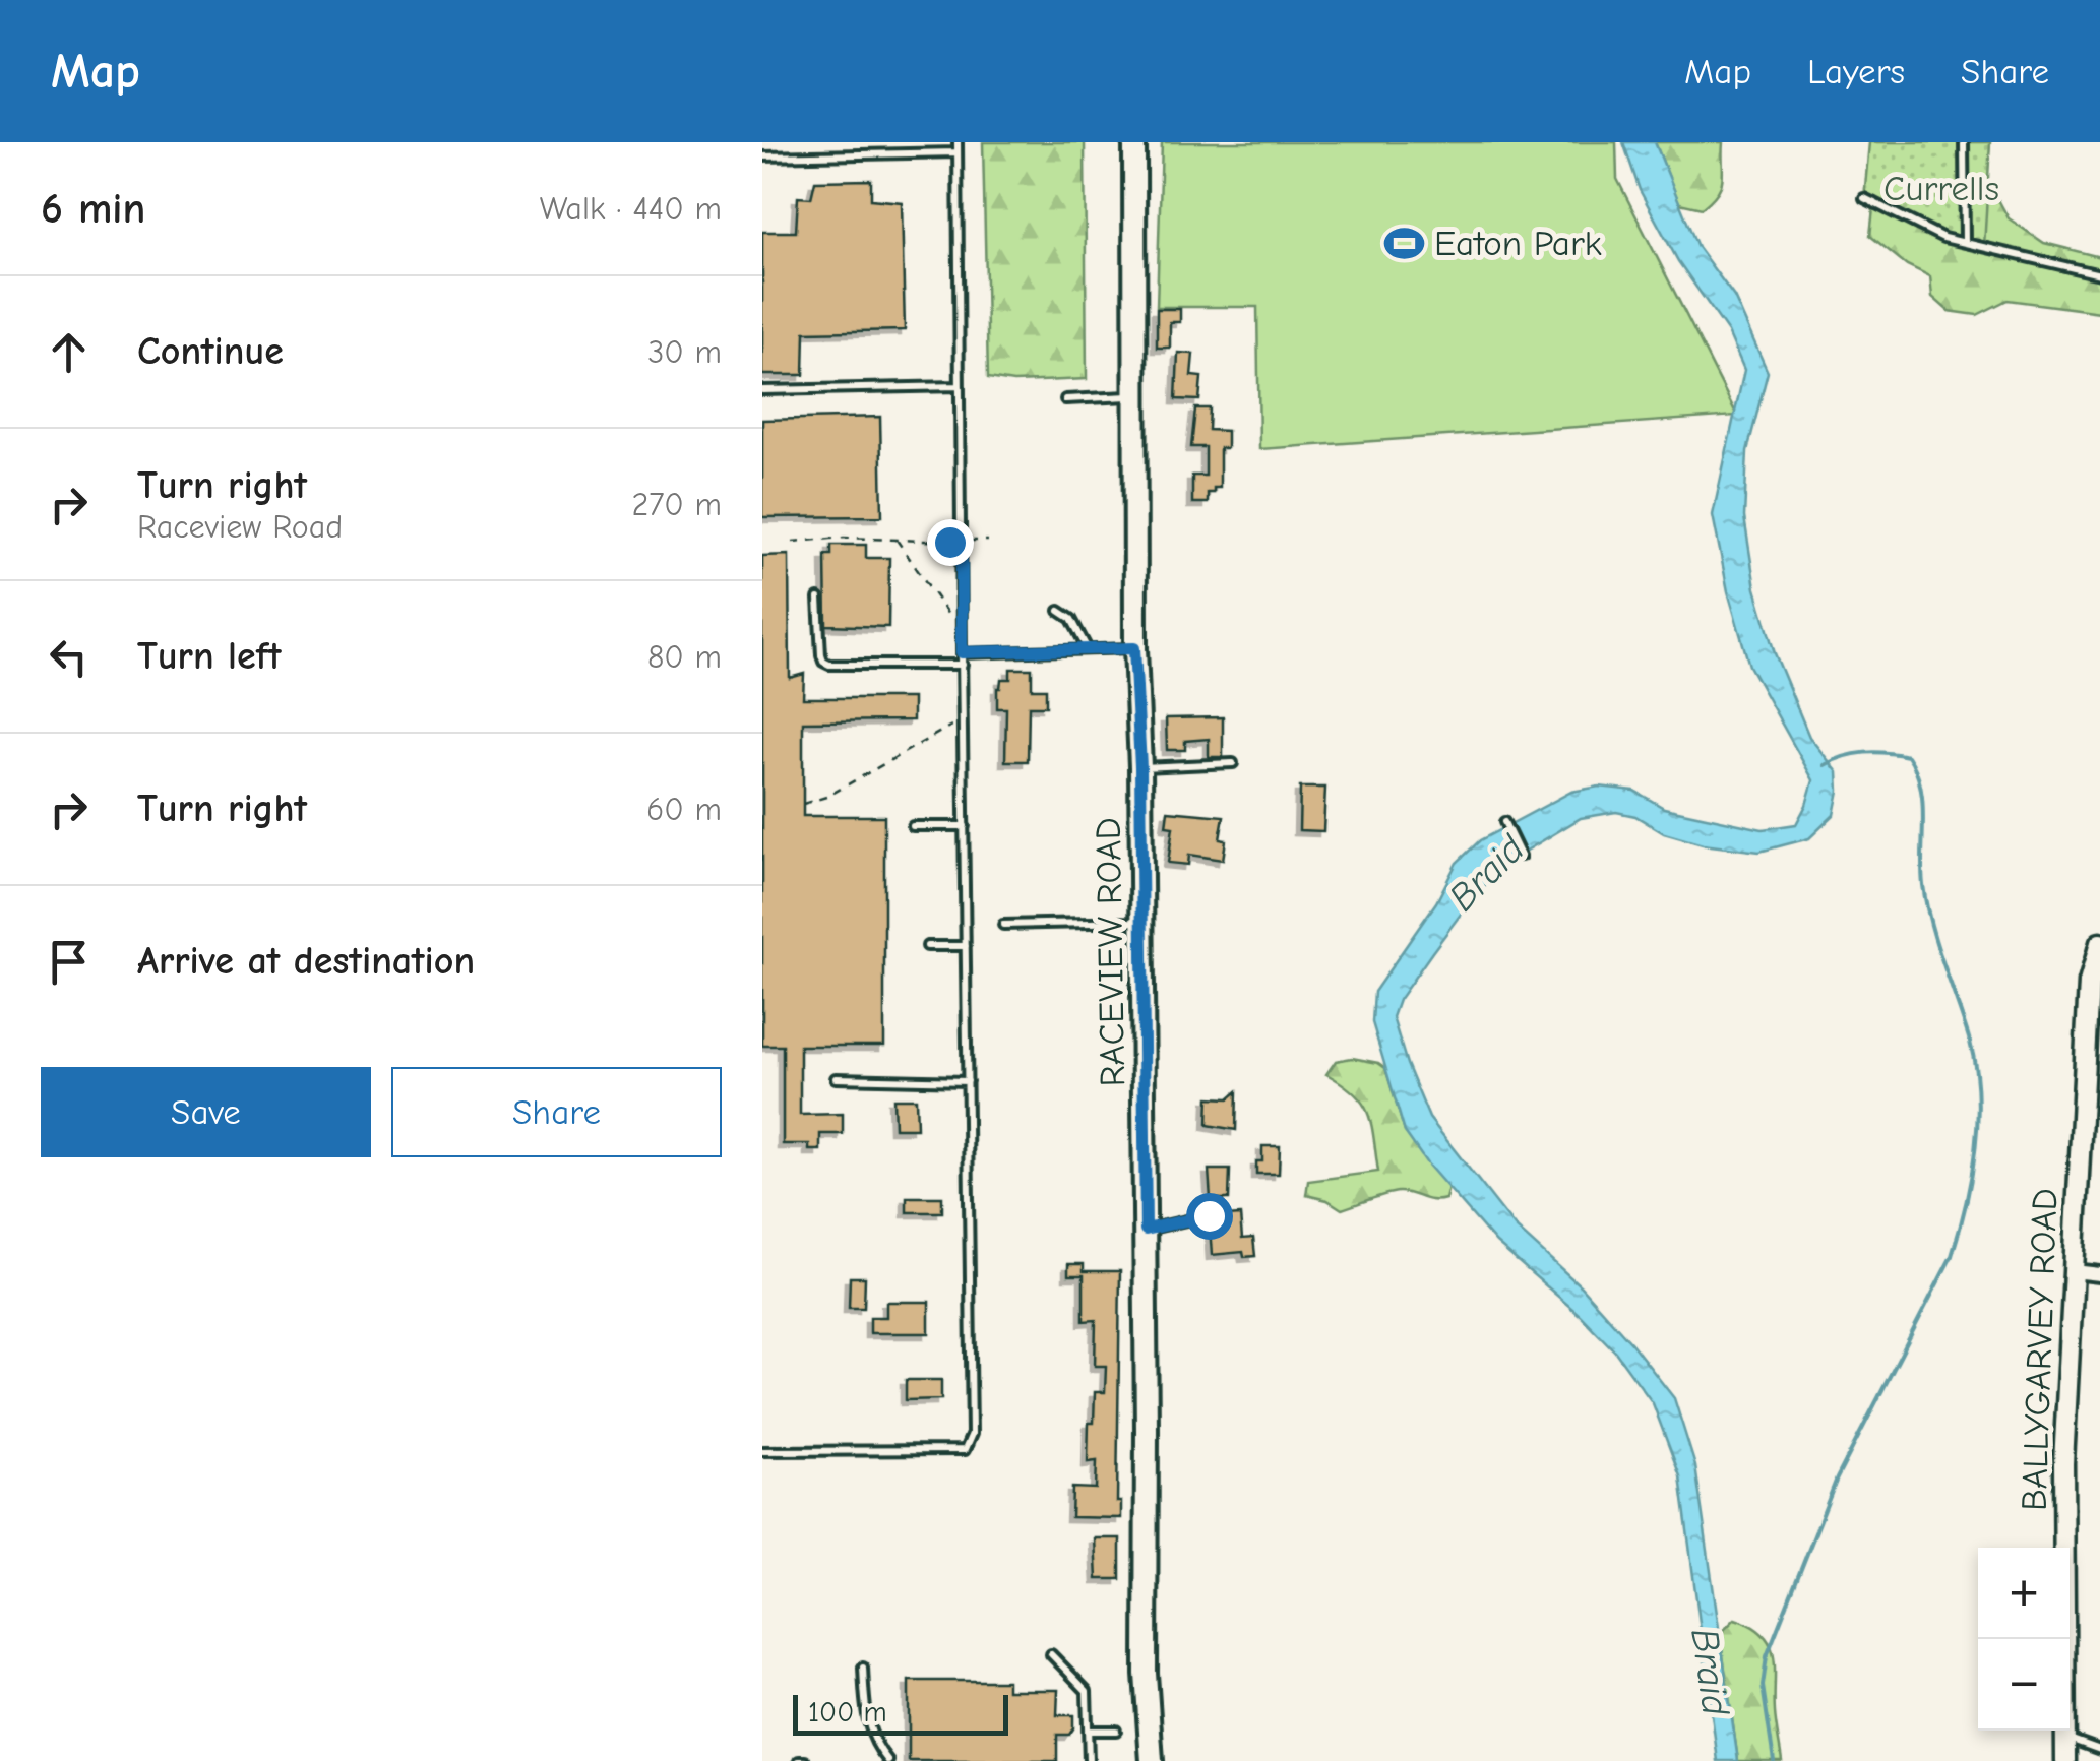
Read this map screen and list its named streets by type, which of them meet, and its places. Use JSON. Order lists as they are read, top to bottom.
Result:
{
  "streets": {
    "main road": ["RACEVIEW ROAD"],
    "street": ["BALLYGARVEY ROAD"]
  },
  "water": ["Braid"],
  "parks": ["Currells"],
  "places": {
    "sports": ["Eaton Park"]
  },
  "scale_bar": "100 m",
  "page": {
    "header": "Map",
    "nav": ["Map", "Layers", "Share"],
    "heading": ["6 min", "Walk · 440 m"],
    "list": [
      ["Continue", "30 m"],
      ["Turn right", "Raceview Road", "270 m"],
      ["Turn left", "80 m"],
      ["Turn right", "60 m"],
      "Arrive at destination"
    ],
    "buttons": ["Save", "Share"],
    "map_buttons": ["+", "−"],
    "scale": "100 m"
  }
}
